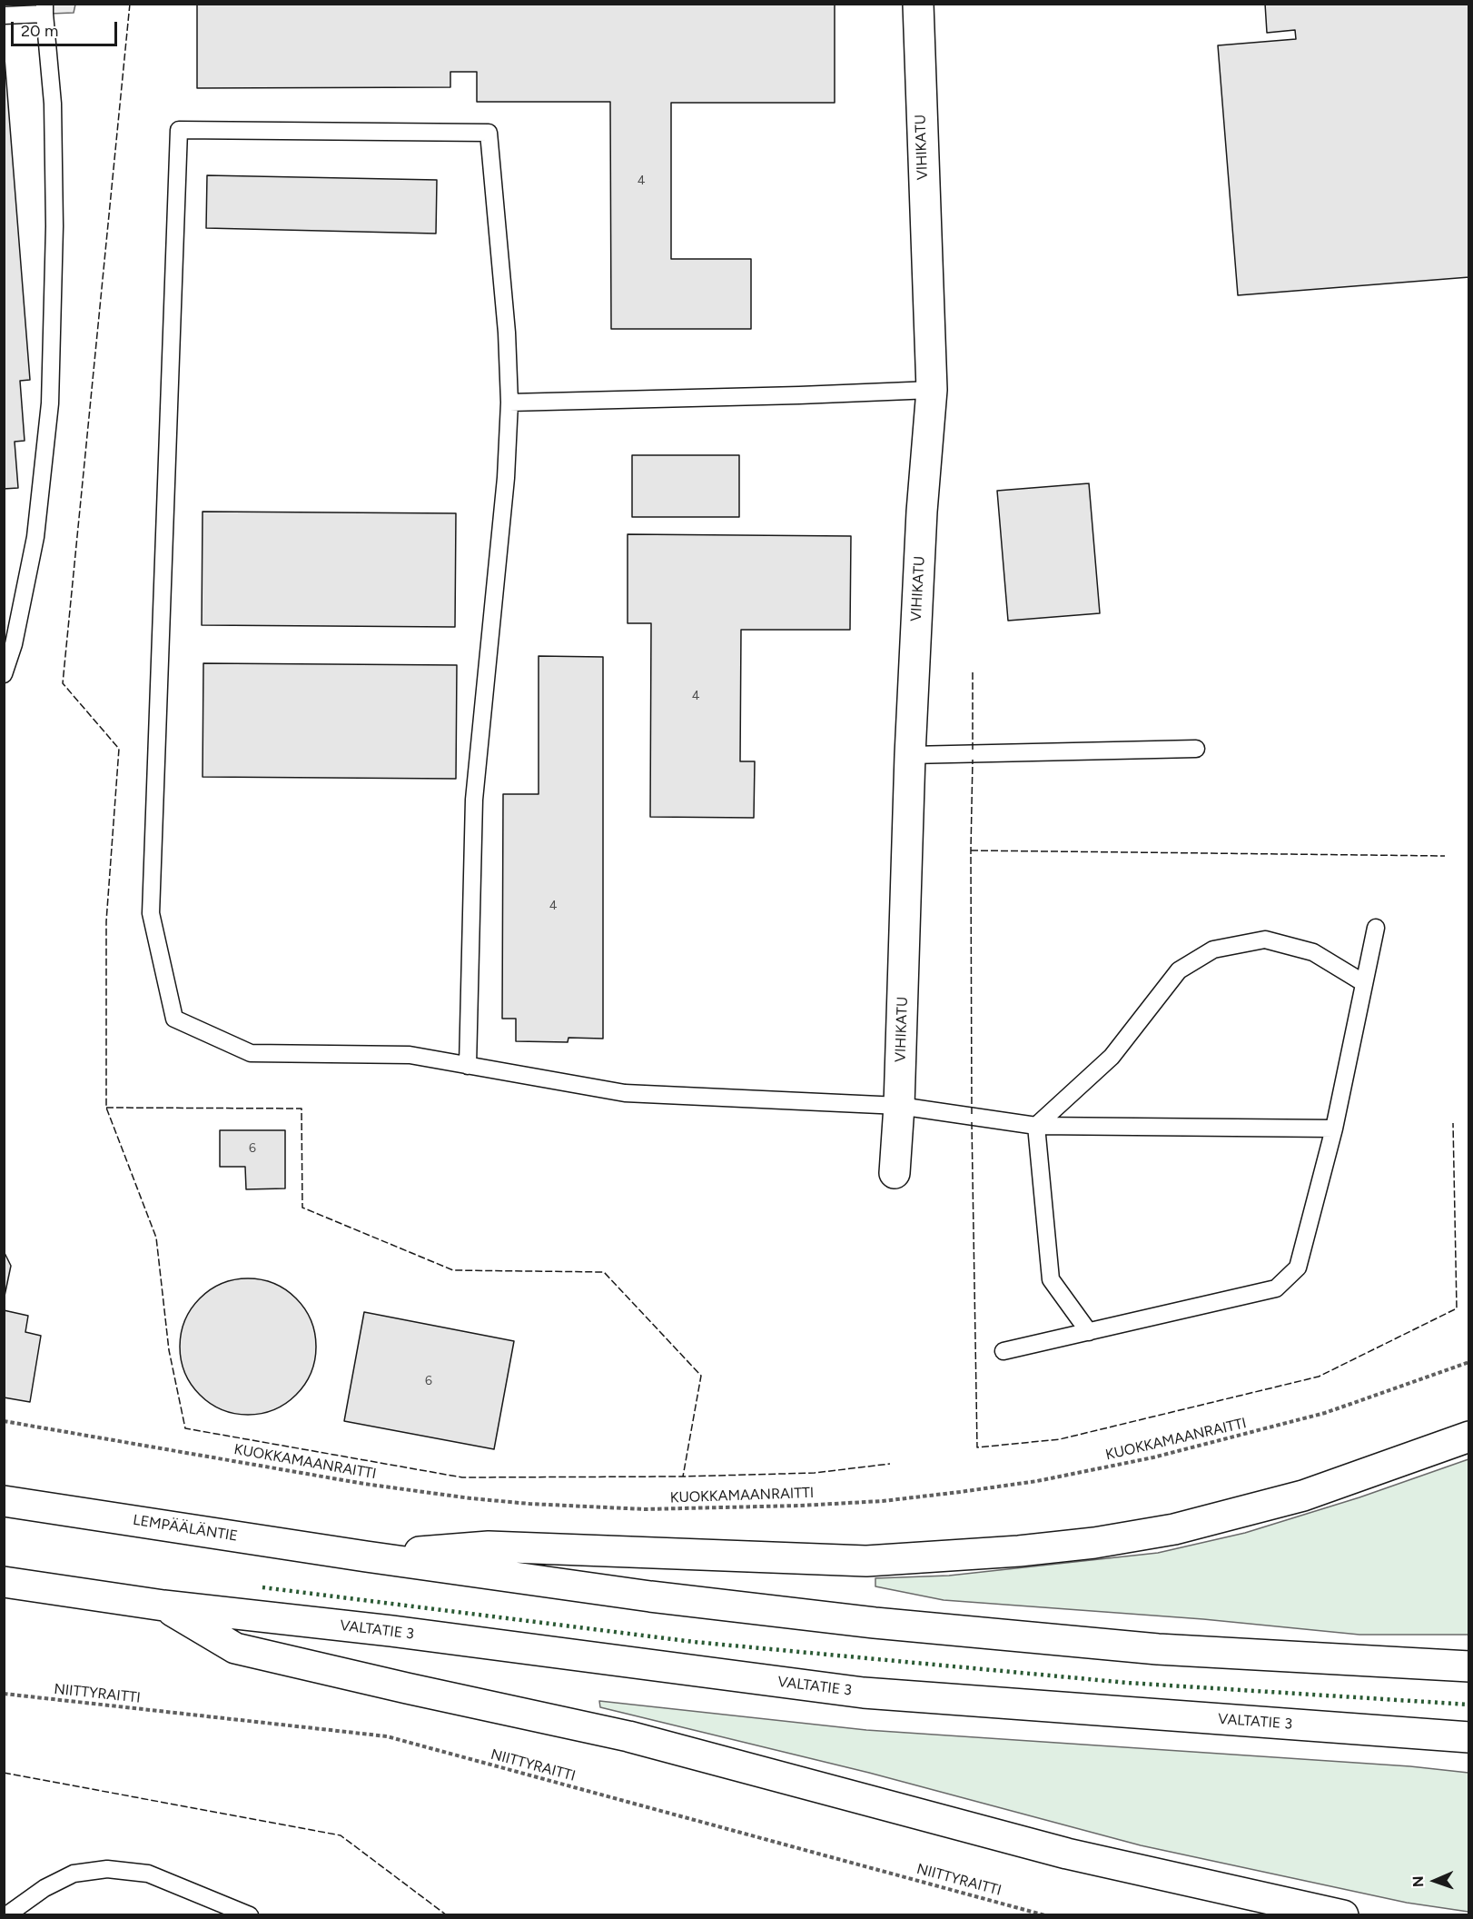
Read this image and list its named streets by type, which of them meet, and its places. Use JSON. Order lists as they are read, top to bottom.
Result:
{
  "streets": {
    "main road": ["VIHIKATU", "LEMPÄÄLÄNTIE", "VALTATIE 3"],
    "path": ["KUOKKAMAANRAITTI", "NIITTYRAITTI"]
  },
  "house_numbers": [
    "4",
    "4",
    "4",
    "6",
    "6"
  ],
  "scale_bar": "20 m",
  "north": "left"
}
